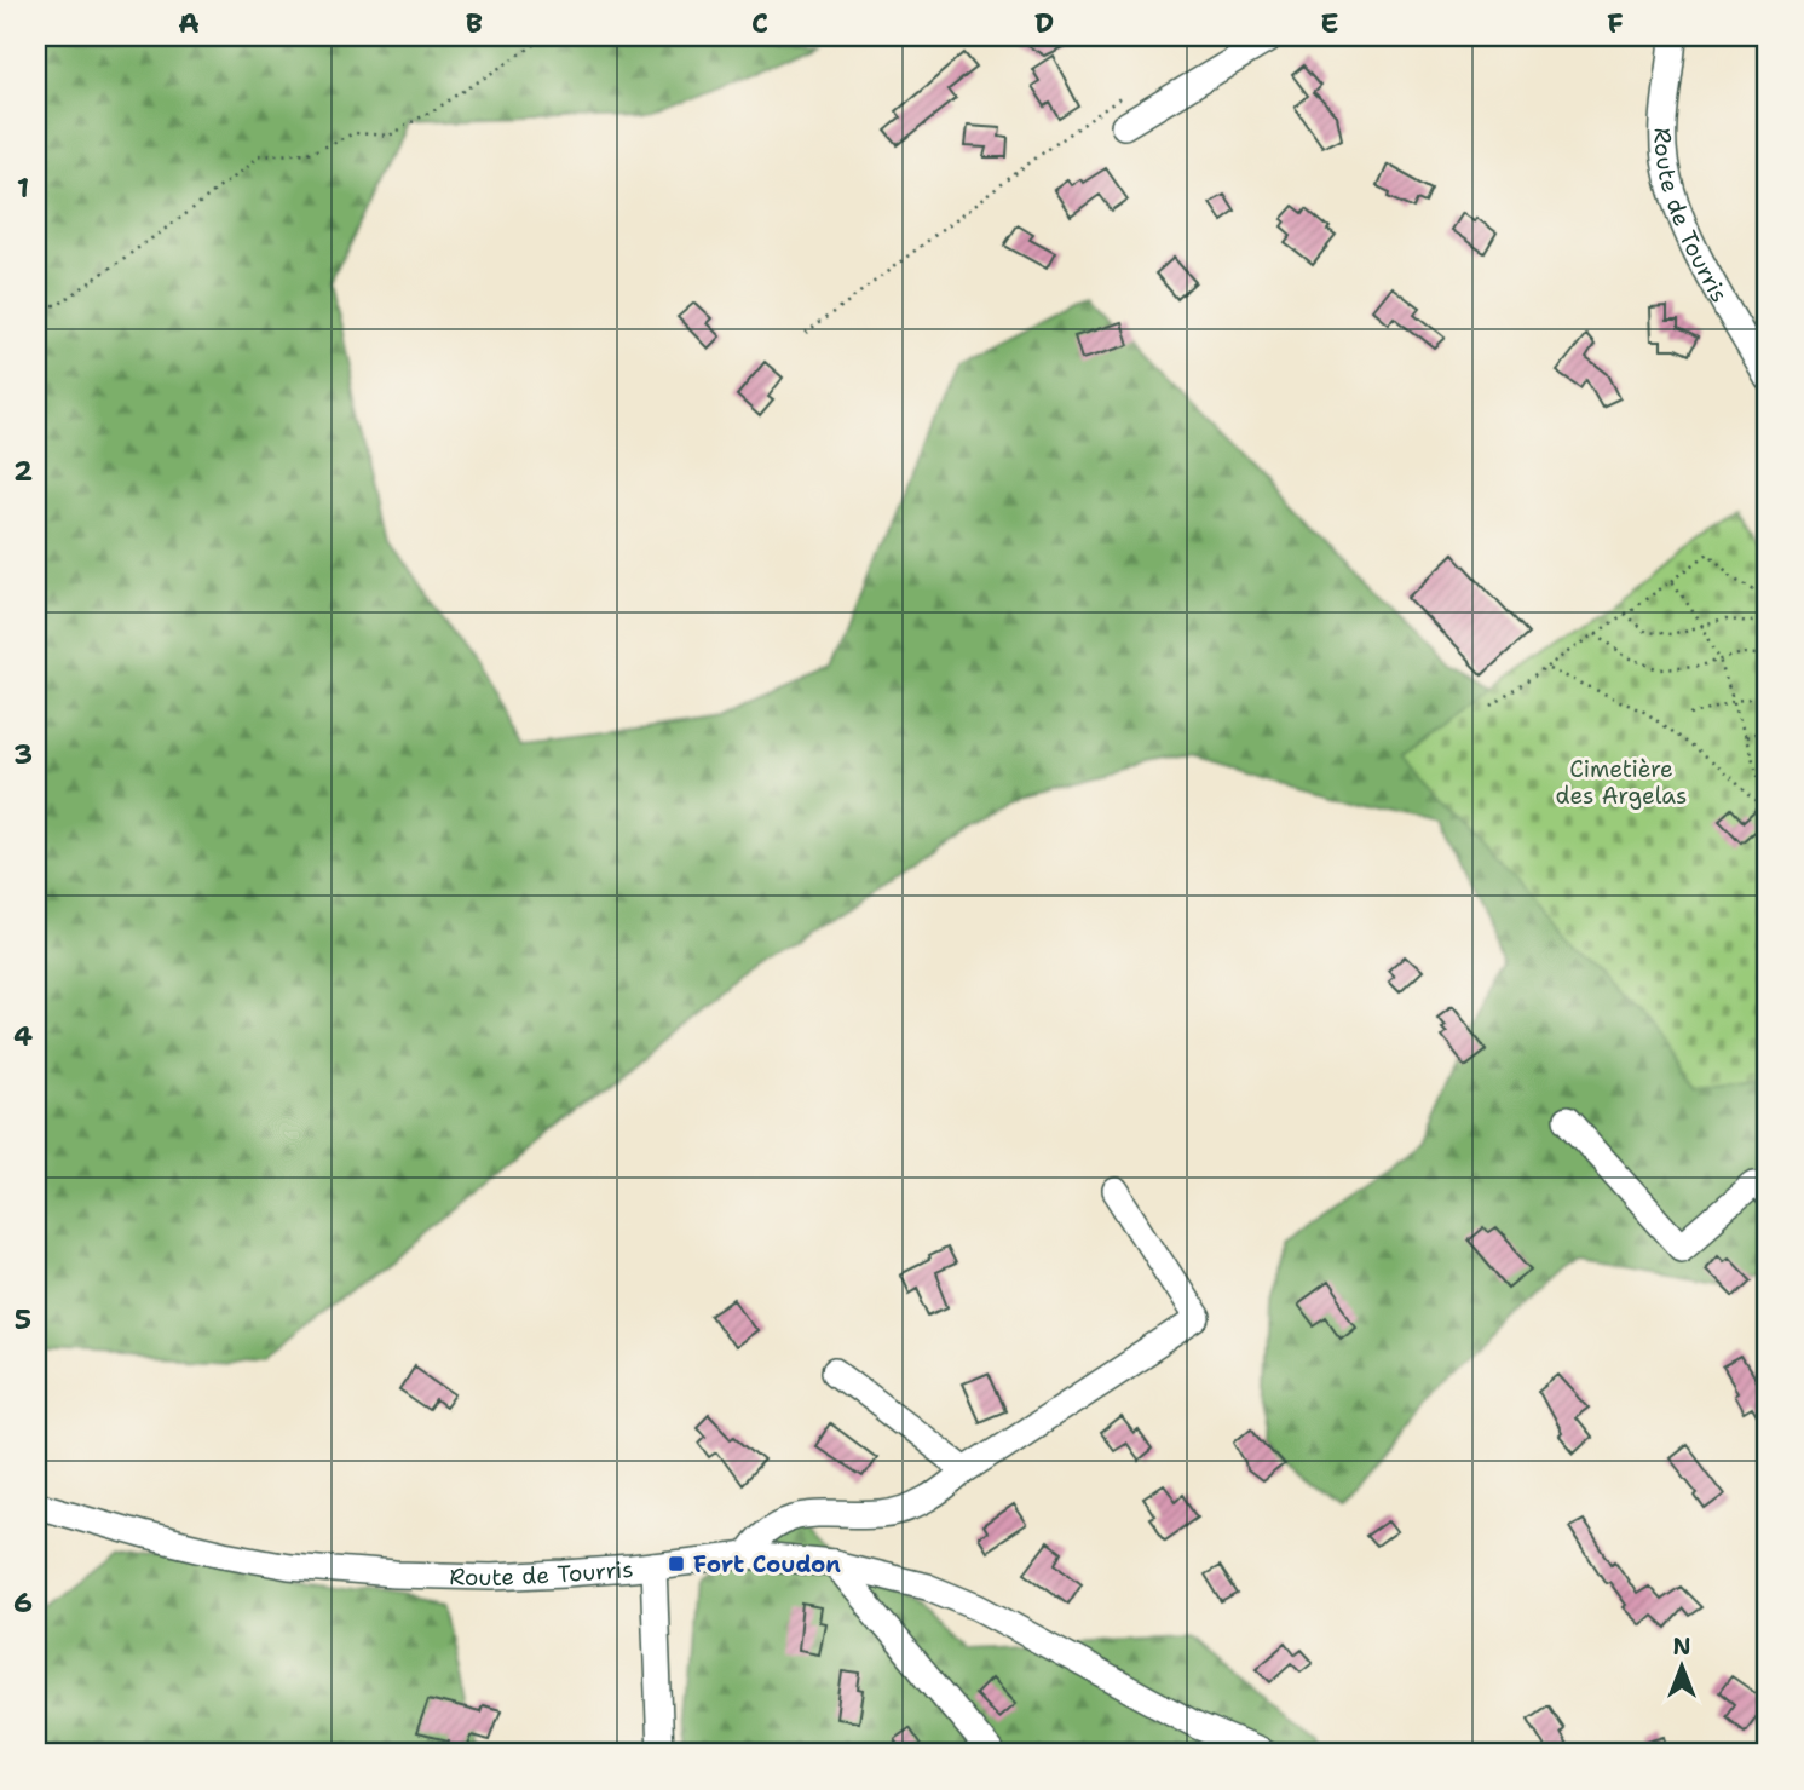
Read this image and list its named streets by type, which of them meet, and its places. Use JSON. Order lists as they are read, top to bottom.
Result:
{
  "streets": {
    "street": ["Route de Tourris"]
  },
  "parks": ["Cimetière des Argelas"],
  "places": {
    "transit": ["Fort Coudon"]
  },
  "north": "top",
  "grid": {
    "columns": [
      "A",
      "B",
      "C",
      "D",
      "E",
      "F"
    ],
    "rows": [
      "1",
      "2",
      "3",
      "4",
      "5",
      "6"
    ]
  }
}
